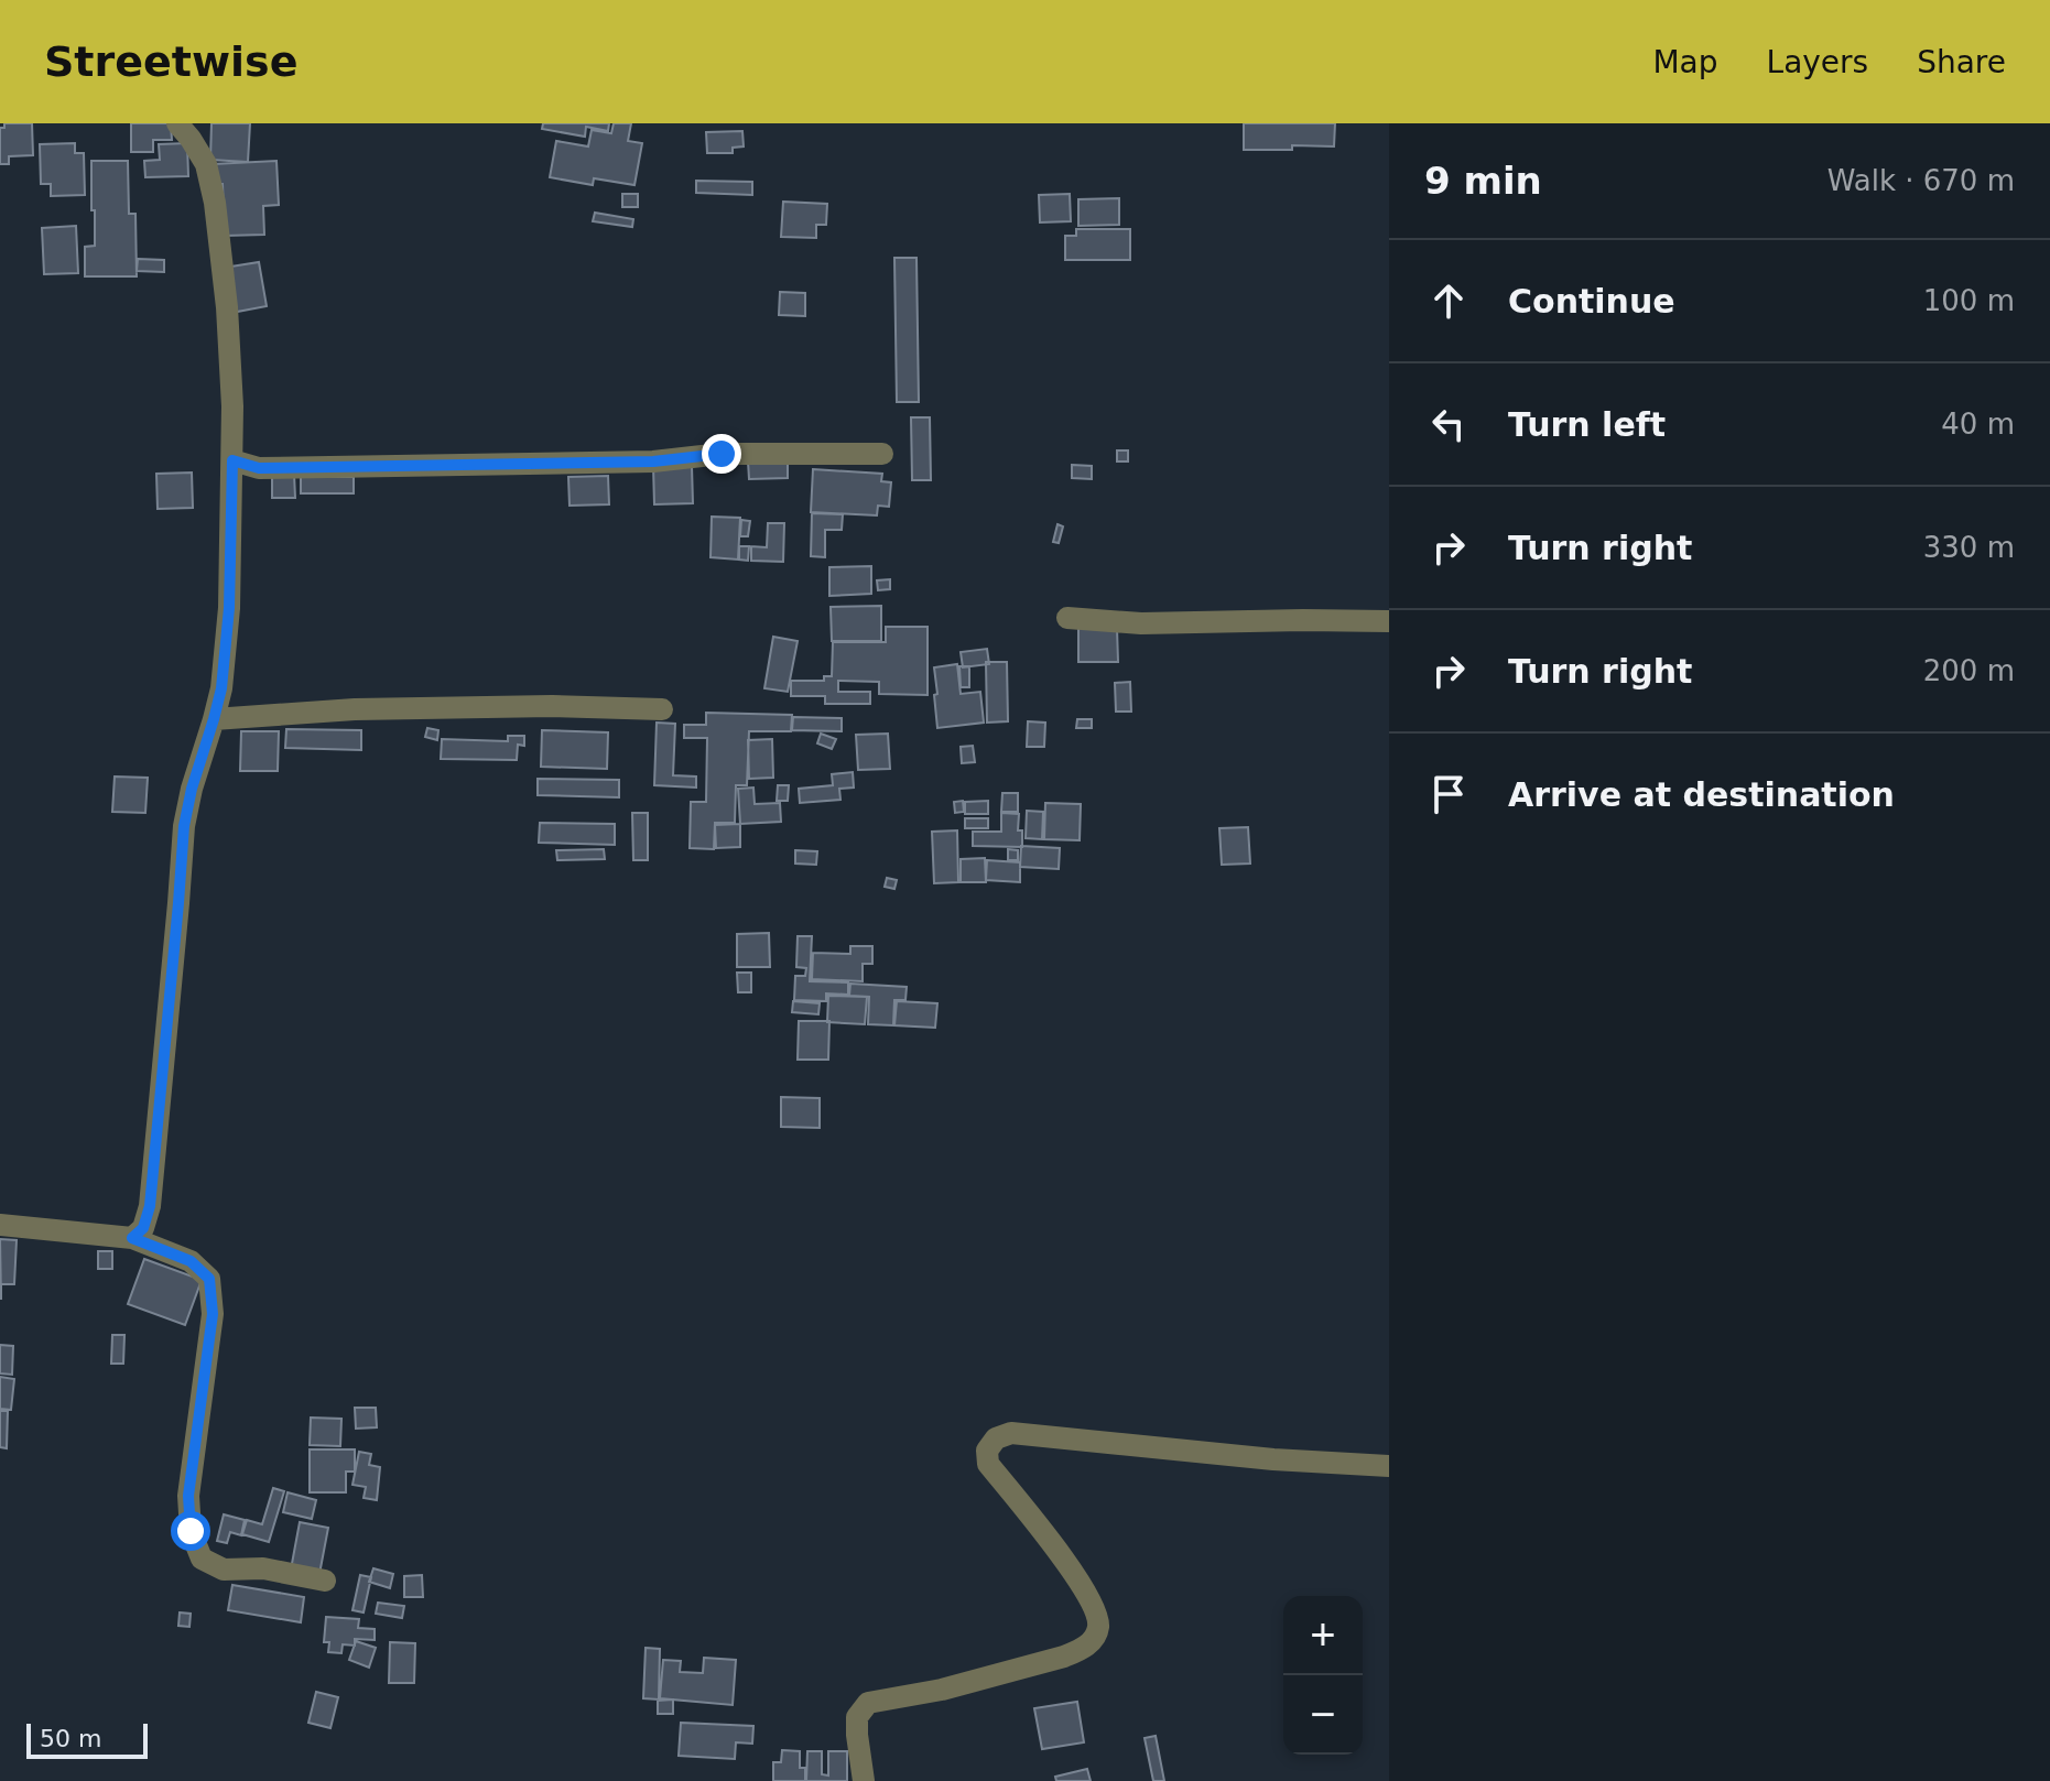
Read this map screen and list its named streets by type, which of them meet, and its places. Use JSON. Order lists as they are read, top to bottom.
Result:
{
  "scale_bar": "50 m",
  "page": {
    "header": "Streetwise",
    "nav": ["Map", "Layers", "Share"],
    "heading": ["9 min", "Walk · 670 m"],
    "list": [
      ["Continue", "100 m"],
      ["Turn left", "40 m"],
      ["Turn right", "330 m"],
      ["Turn right", "200 m"],
      "Arrive at destination"
    ],
    "map_buttons": ["+", "−"],
    "scale": "50 m"
  }
}
